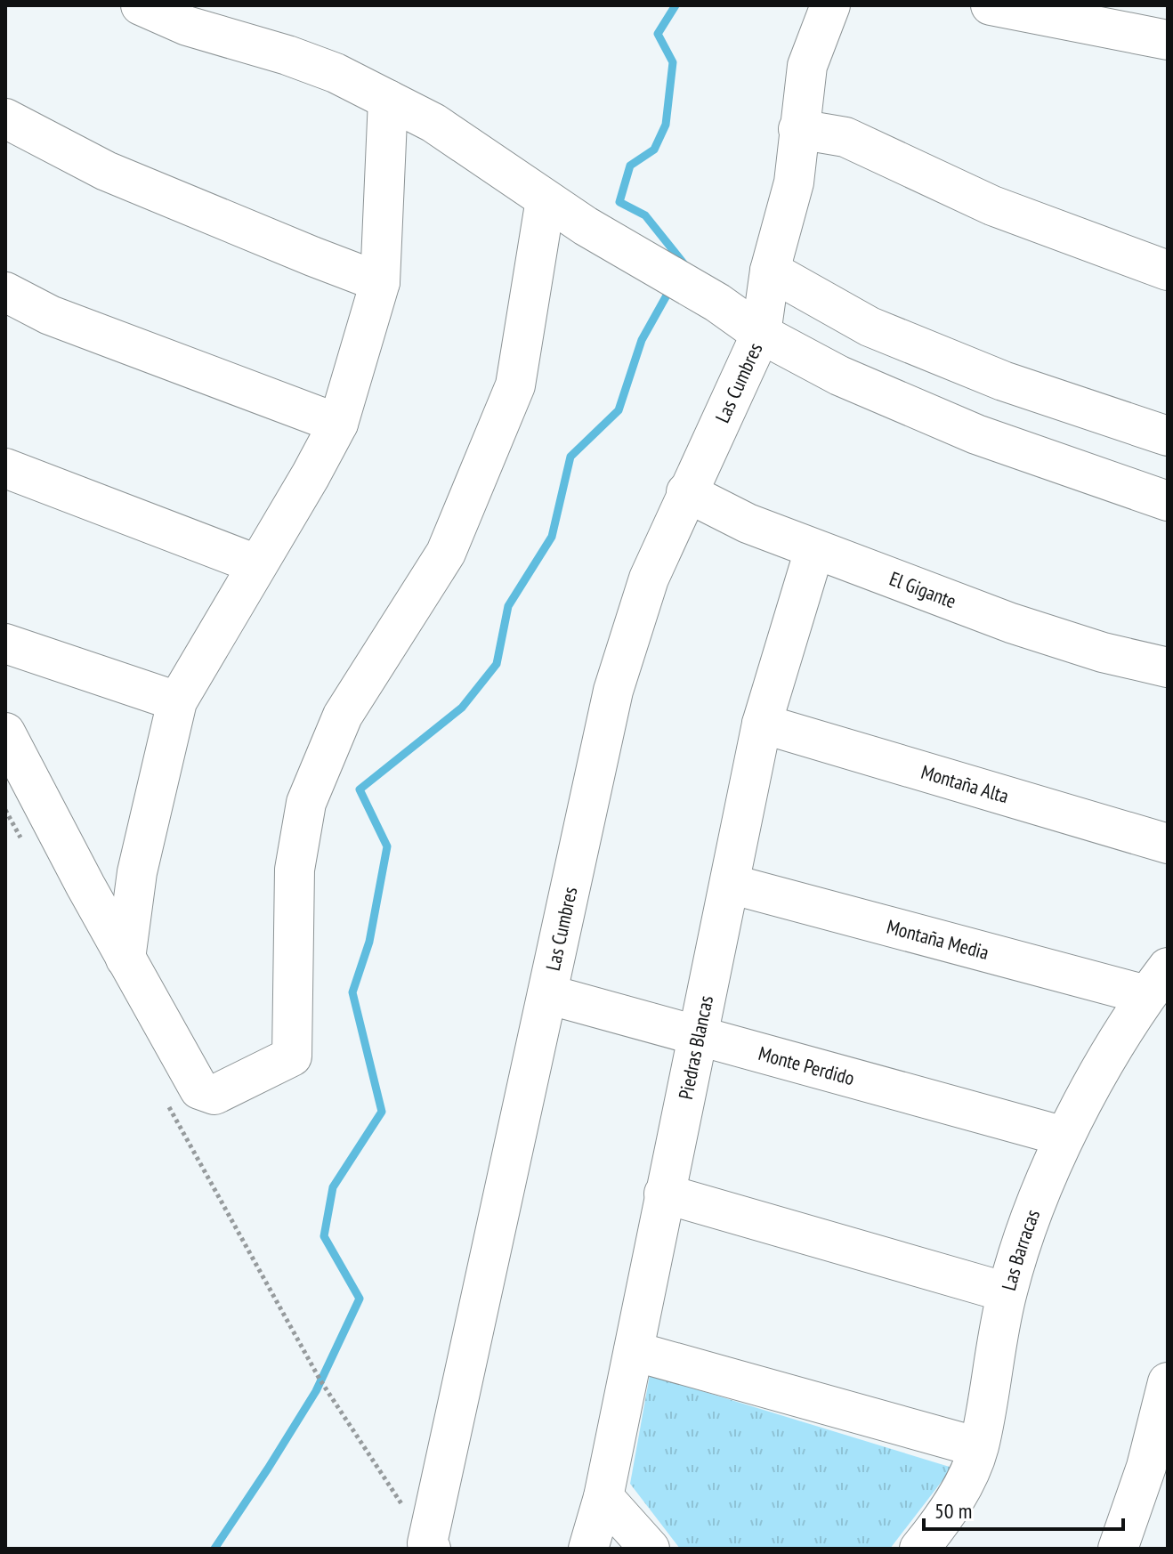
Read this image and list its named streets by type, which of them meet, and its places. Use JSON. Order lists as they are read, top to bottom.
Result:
{
  "streets": {
    "street": [
      "Las Cumbres",
      "El Gigante",
      "Montaña Alta",
      "Montaña Media",
      "Piedras Blancas",
      "Monte Perdido",
      "Las Barracas"
    ]
  },
  "crossings": [
    ["Las Cumbres", "El Gigante"],
    ["Las Cumbres", "Monte Perdido"],
    ["El Gigante", "Piedras Blancas"],
    ["Montaña Alta", "Piedras Blancas"],
    ["Montaña Media", "Piedras Blancas"],
    ["Montaña Media", "Las Barracas"],
    ["Piedras Blancas", "Monte Perdido"],
    ["Monte Perdido", "Las Barracas"]
  ],
  "scale_bar": "50 m"
}
